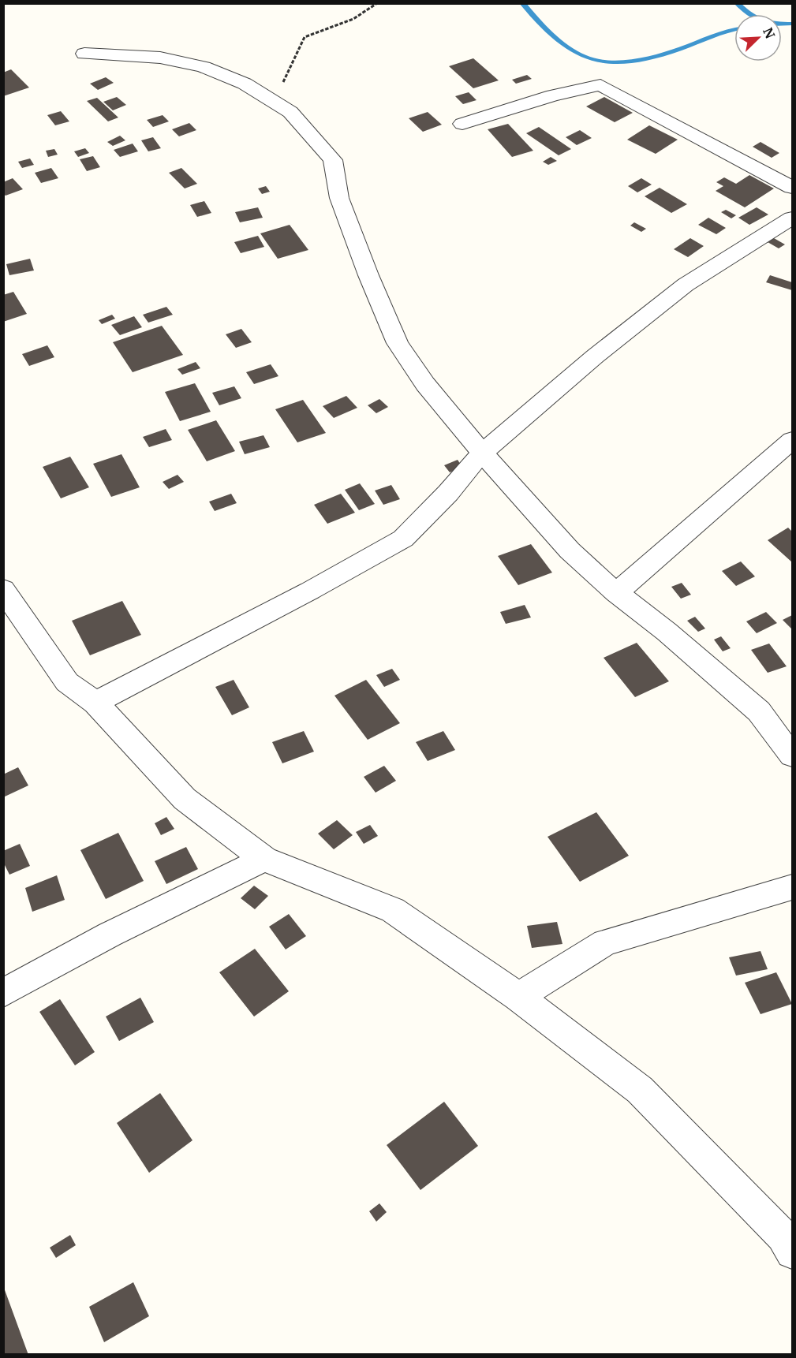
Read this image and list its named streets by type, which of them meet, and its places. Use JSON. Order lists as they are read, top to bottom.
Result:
{
  "north": "top right"
}
